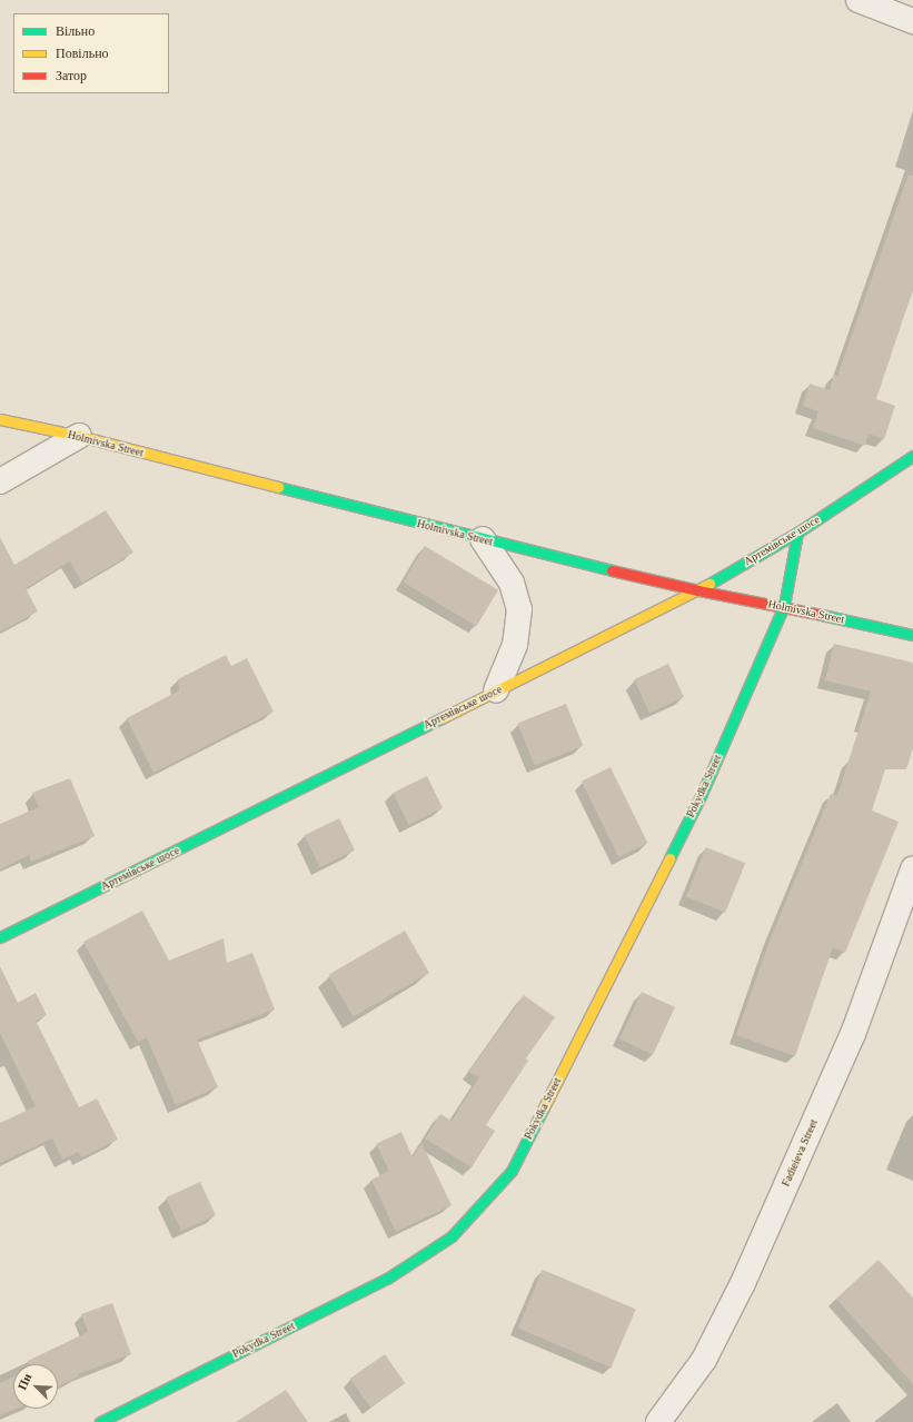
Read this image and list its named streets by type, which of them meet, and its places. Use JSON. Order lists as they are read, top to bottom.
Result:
{
  "streets": {
    "street": [
      "Holmivska Street",
      "Артемівське шосе",
      "Pokydka Street",
      "Fadieieva Street"
    ]
  },
  "crossings": [
    ["Holmivska Street", "Артемівське шосе"],
    ["Holmivska Street", "Pokydka Street"],
    ["Артемівське шосе", "Pokydka Street"]
  ],
  "legend": ["Вільно", "Повільно", "Затор"],
  "north": "top left"
}
